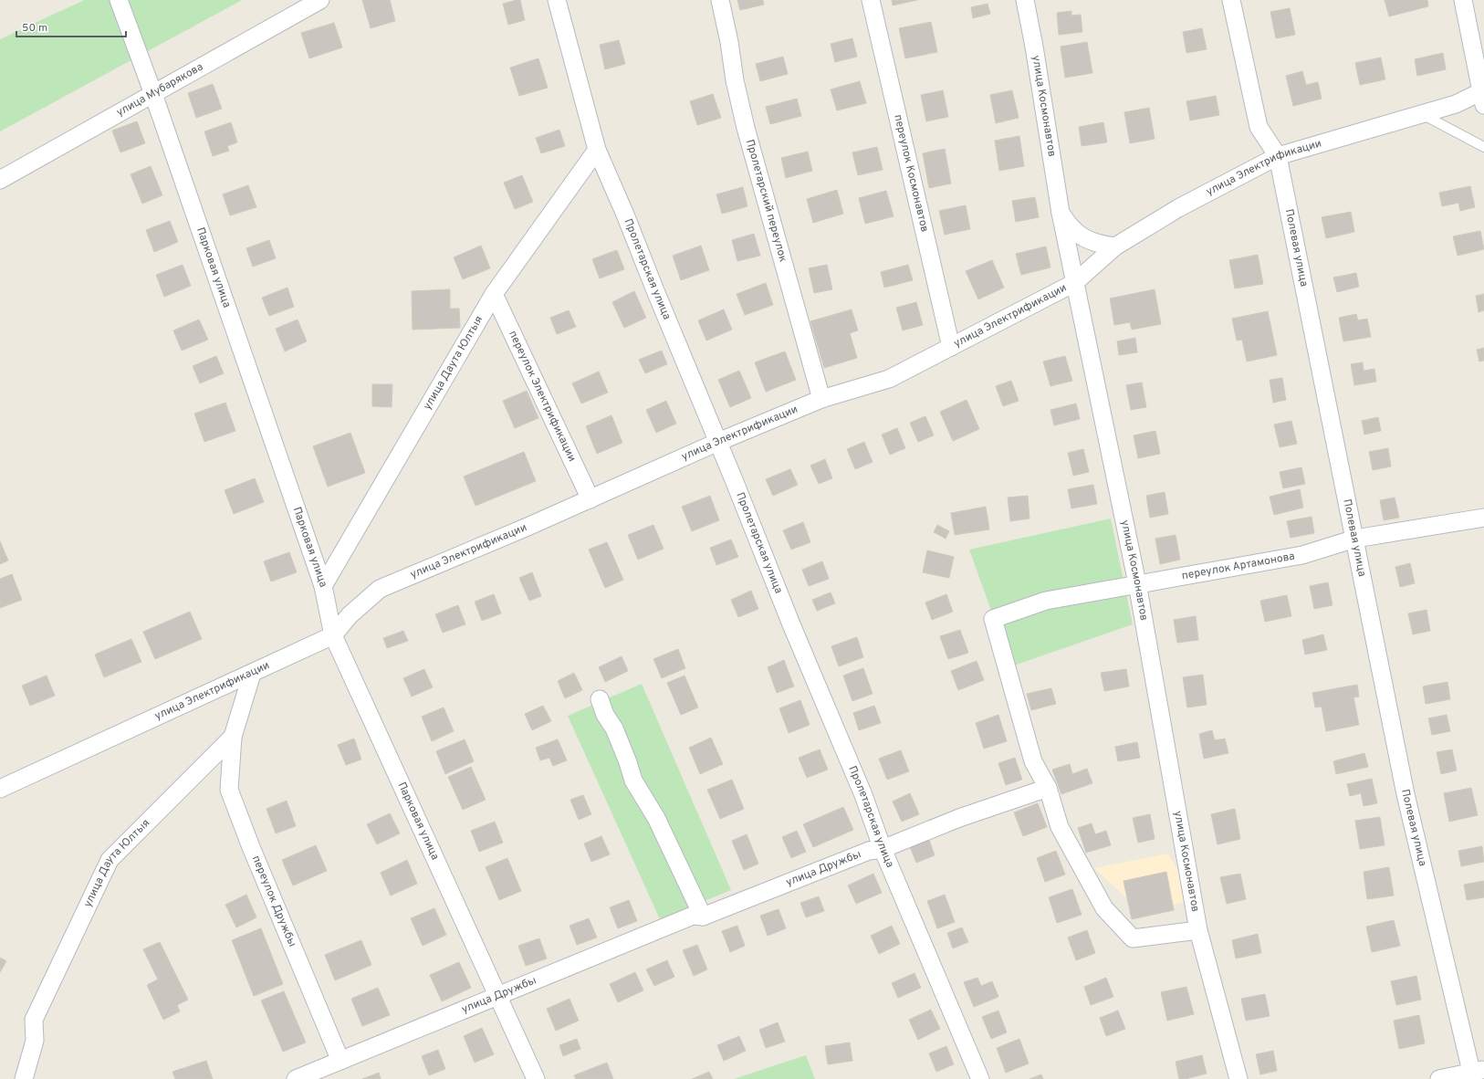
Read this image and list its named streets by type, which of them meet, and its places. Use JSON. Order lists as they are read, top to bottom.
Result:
{
  "streets": {
    "street": [
      "улица Мубарякова",
      "улица Космонавтов",
      "улица Электрификации",
      "переулок Космонавтов",
      "Пролетарский переулок",
      "Полевая улица",
      "Парковая улица",
      "Пролетарская улица",
      "улица Даута Юлтыя",
      "переулок Электрификации",
      "переулок Артамонова",
      "улица Дружбы",
      "переулок Дружбы"
    ]
  },
  "crossings": [
    ["улица Мубарякова", "Парковая улица"],
    ["улица Космонавтов", "улица Электрификации"],
    ["улица Космонавтов", "переулок Артамонова"],
    ["улица Электрификации", "переулок Космонавтов"],
    ["улица Электрификации", "Пролетарский переулок"],
    ["улица Электрификации", "Полевая улица"],
    ["улица Электрификации", "Парковая улица"],
    ["улица Электрификации", "Пролетарская улица"],
    ["улица Электрификации", "улица Даута Юлтыя"],
    ["улица Электрификации", "переулок Электрификации"],
    ["Полевая улица", "переулок Артамонова"],
    ["Парковая улица", "улица Даута Юлтыя"],
    ["Парковая улица", "улица Дружбы"],
    ["Пролетарская улица", "улица Даута Юлтыя"],
    ["Пролетарская улица", "улица Дружбы"],
    ["улица Даута Юлтыя", "переулок Электрификации"],
    ["улица Даута Юлтыя", "переулок Дружбы"],
    ["переулок Артамонова", "улица Дружбы"],
    ["улица Дружбы", "переулок Дружбы"]
  ],
  "scale_bar": "50 m"
}
